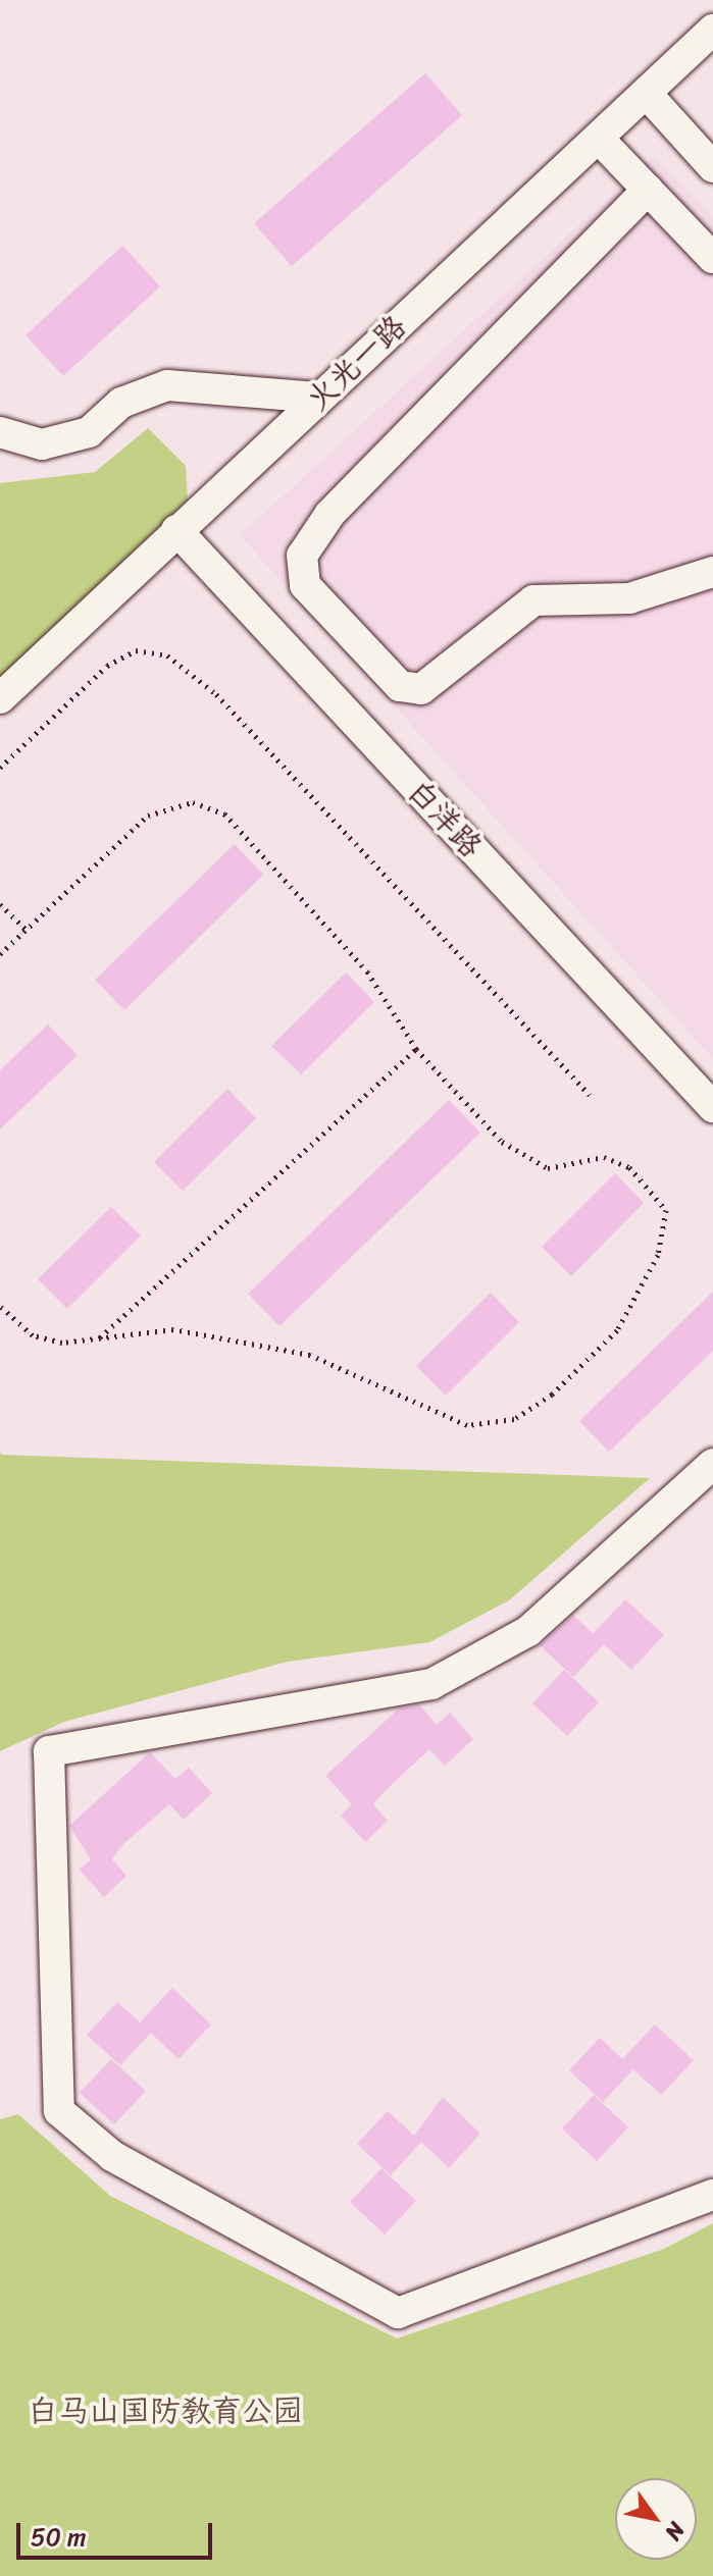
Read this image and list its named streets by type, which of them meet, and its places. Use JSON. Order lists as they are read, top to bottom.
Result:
{
  "streets": {
    "street": ["火光一路", "白洋路"]
  },
  "crossings": [
    ["火光一路", "白洋路"]
  ],
  "parks": ["白马山国防教育公园"],
  "scale_bar": "50 m",
  "north": "bottom right"
}
